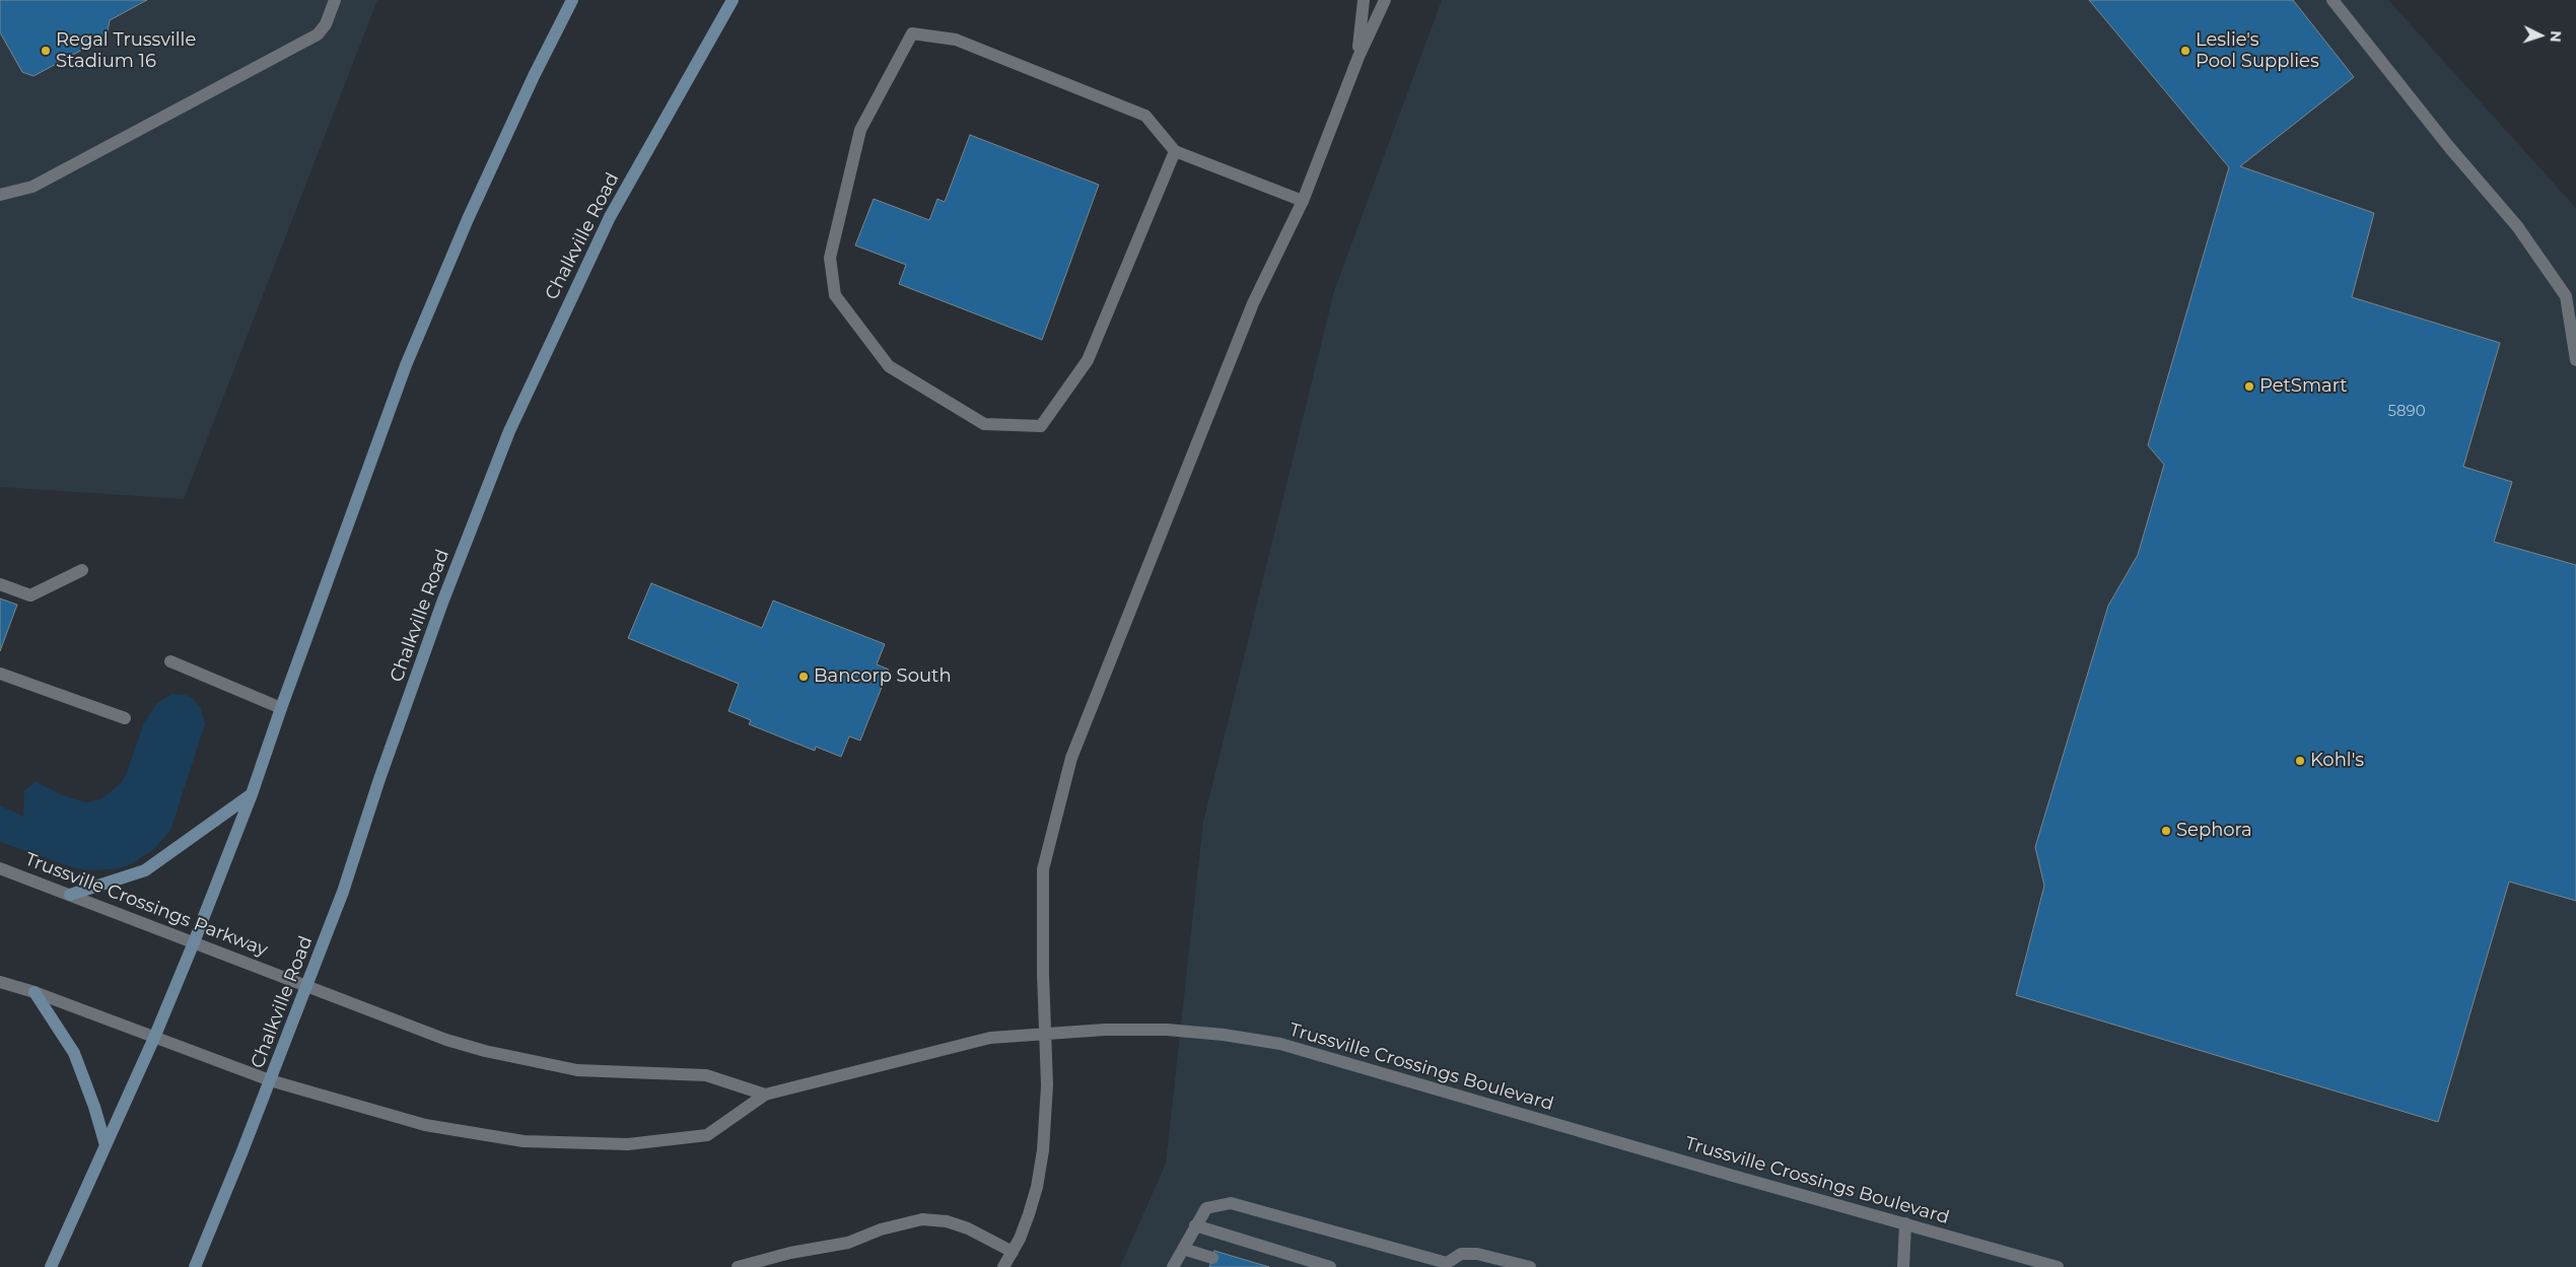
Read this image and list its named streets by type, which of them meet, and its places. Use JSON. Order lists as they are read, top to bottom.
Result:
{
  "streets": {
    "main road": ["Chalkville Road"],
    "street": ["Trussville Crossings Parkway", "Trussville Crossings Boulevard"]
  },
  "crossings": [
    ["Chalkville Road", "Trussville Crossings Parkway"],
    ["Chalkville Road", "Trussville Crossings Boulevard"]
  ],
  "places": [
    "Regal Trussville Stadium 16",
    "Leslie's Pool Supplies",
    "PetSmart",
    "Bancorp South",
    "Kohl's",
    "Sephora"
  ],
  "house_numbers": ["5890"],
  "north": "right"
}
